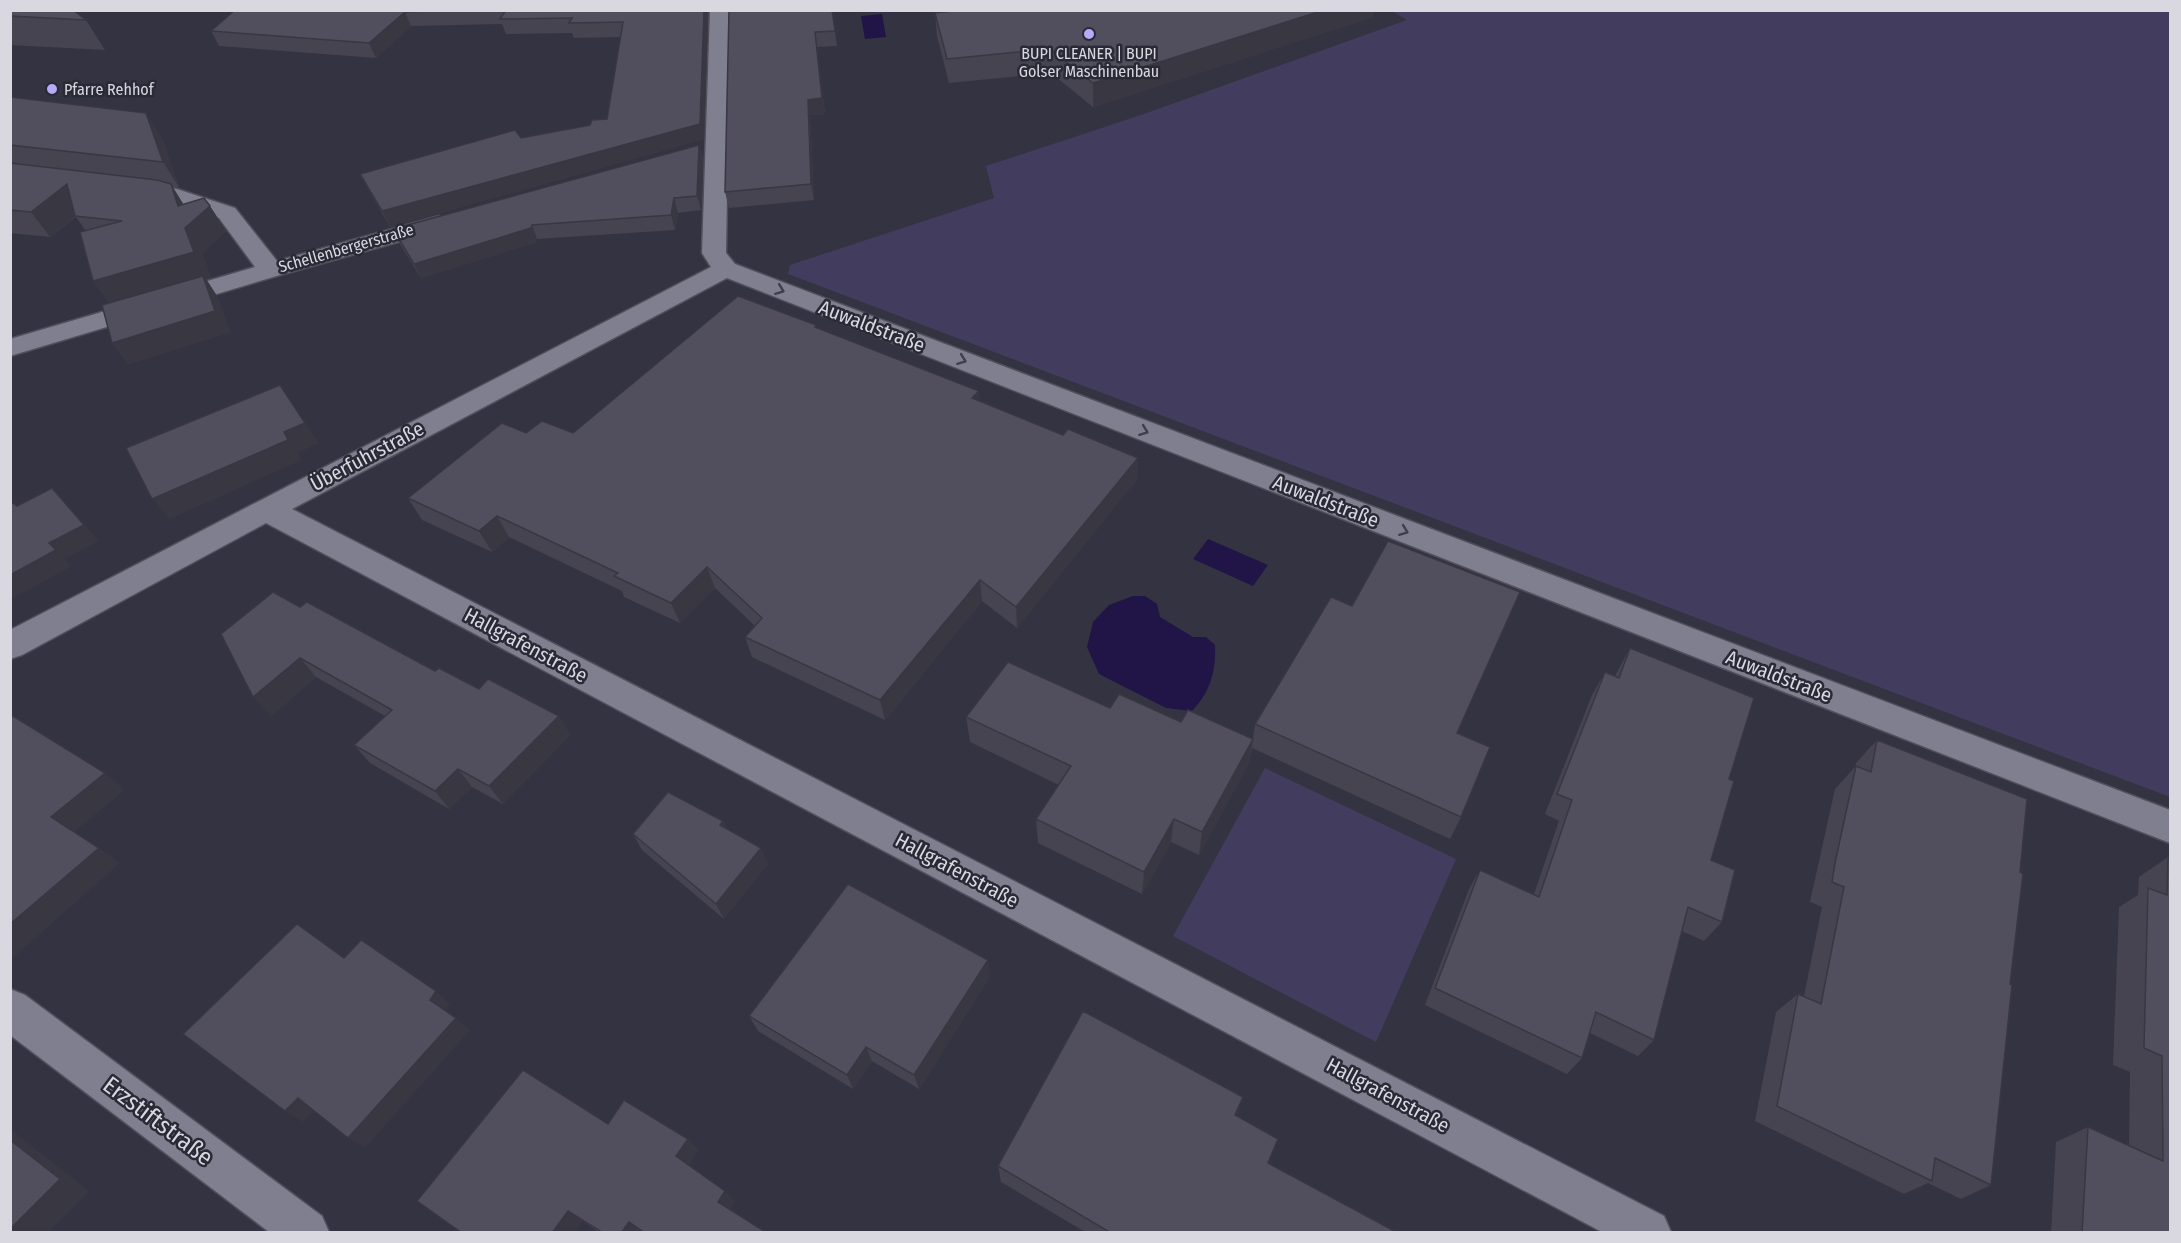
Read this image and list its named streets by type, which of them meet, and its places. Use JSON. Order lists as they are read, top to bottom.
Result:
{
  "streets": {
    "street": [
      "Schellenbergerstraße",
      "Auwaldstraße",
      "Überfuhrstraße",
      "Hallgrafenstraße",
      "Erzstiftstraße"
    ]
  },
  "crossings": [
    ["Auwaldstraße", "Überfuhrstraße"],
    ["Überfuhrstraße", "Hallgrafenstraße"]
  ],
  "one_way": ["Auwaldstraße"],
  "places": ["BUPI CLEANER | BUPI Golser Maschinenbau", "Pfarre Rehhof"]
}
